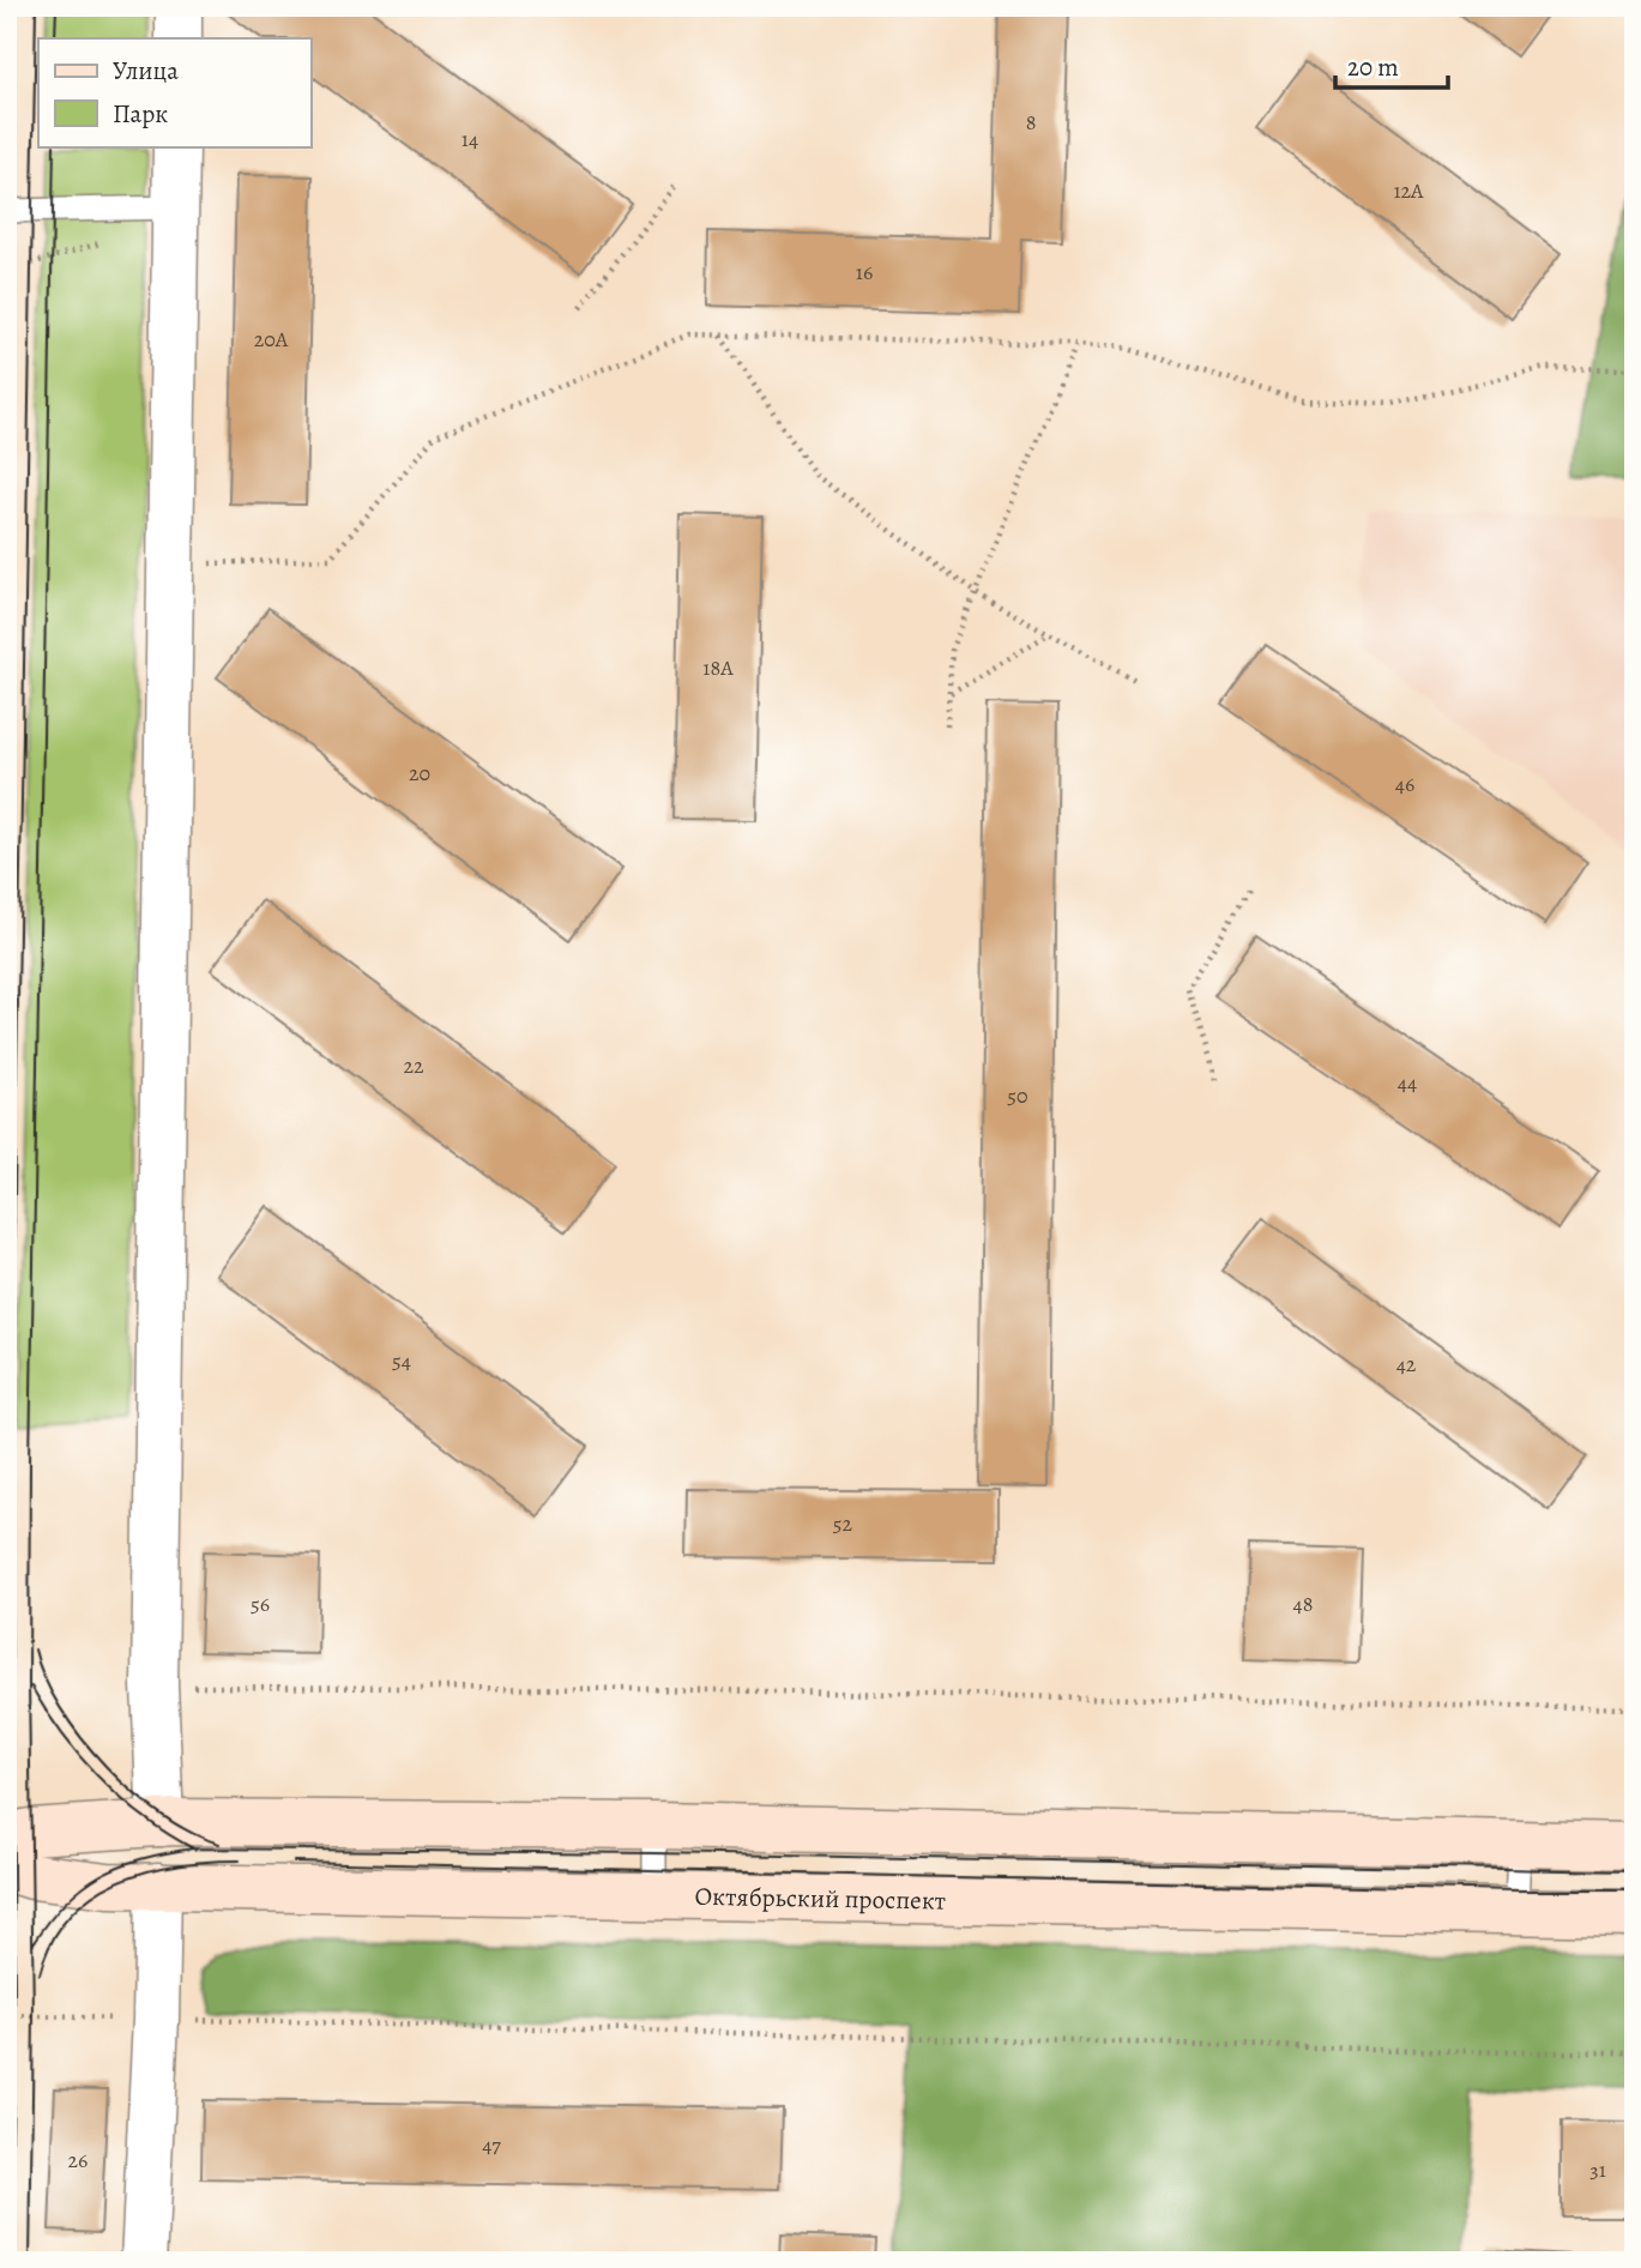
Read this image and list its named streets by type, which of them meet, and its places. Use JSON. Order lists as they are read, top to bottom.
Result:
{
  "streets": {
    "main road": ["Октябрьский проспект"]
  },
  "house_numbers": [
    "8",
    "14",
    "12А",
    "16",
    "20А",
    "18А",
    "20",
    "46",
    "22",
    "44",
    "50",
    "54",
    "42",
    "52",
    "56",
    "48",
    "47",
    "26",
    "31"
  ],
  "legend": ["Улица", "Парк"],
  "scale_bar": "20 m"
}
